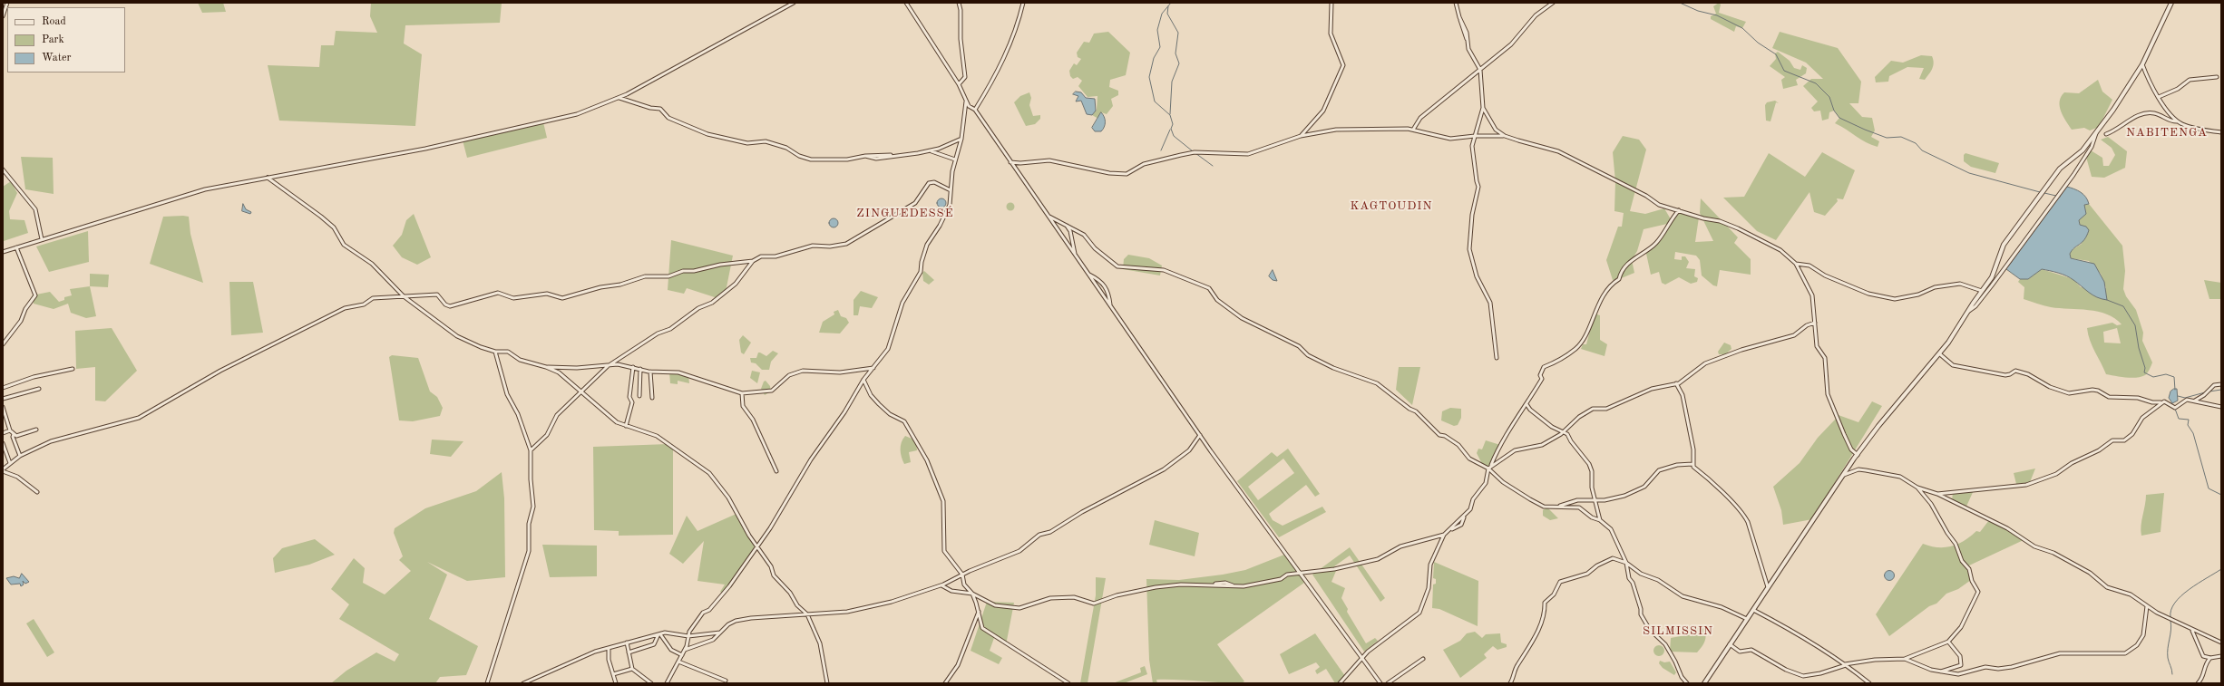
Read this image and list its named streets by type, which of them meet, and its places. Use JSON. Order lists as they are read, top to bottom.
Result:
{
  "districts": [
    "NABITENGA",
    "KAGTOUDIN",
    "ZINGUEDESSÉ",
    "SILMISSIN"
  ],
  "legend": ["Road", "Park", "Water"]
}
